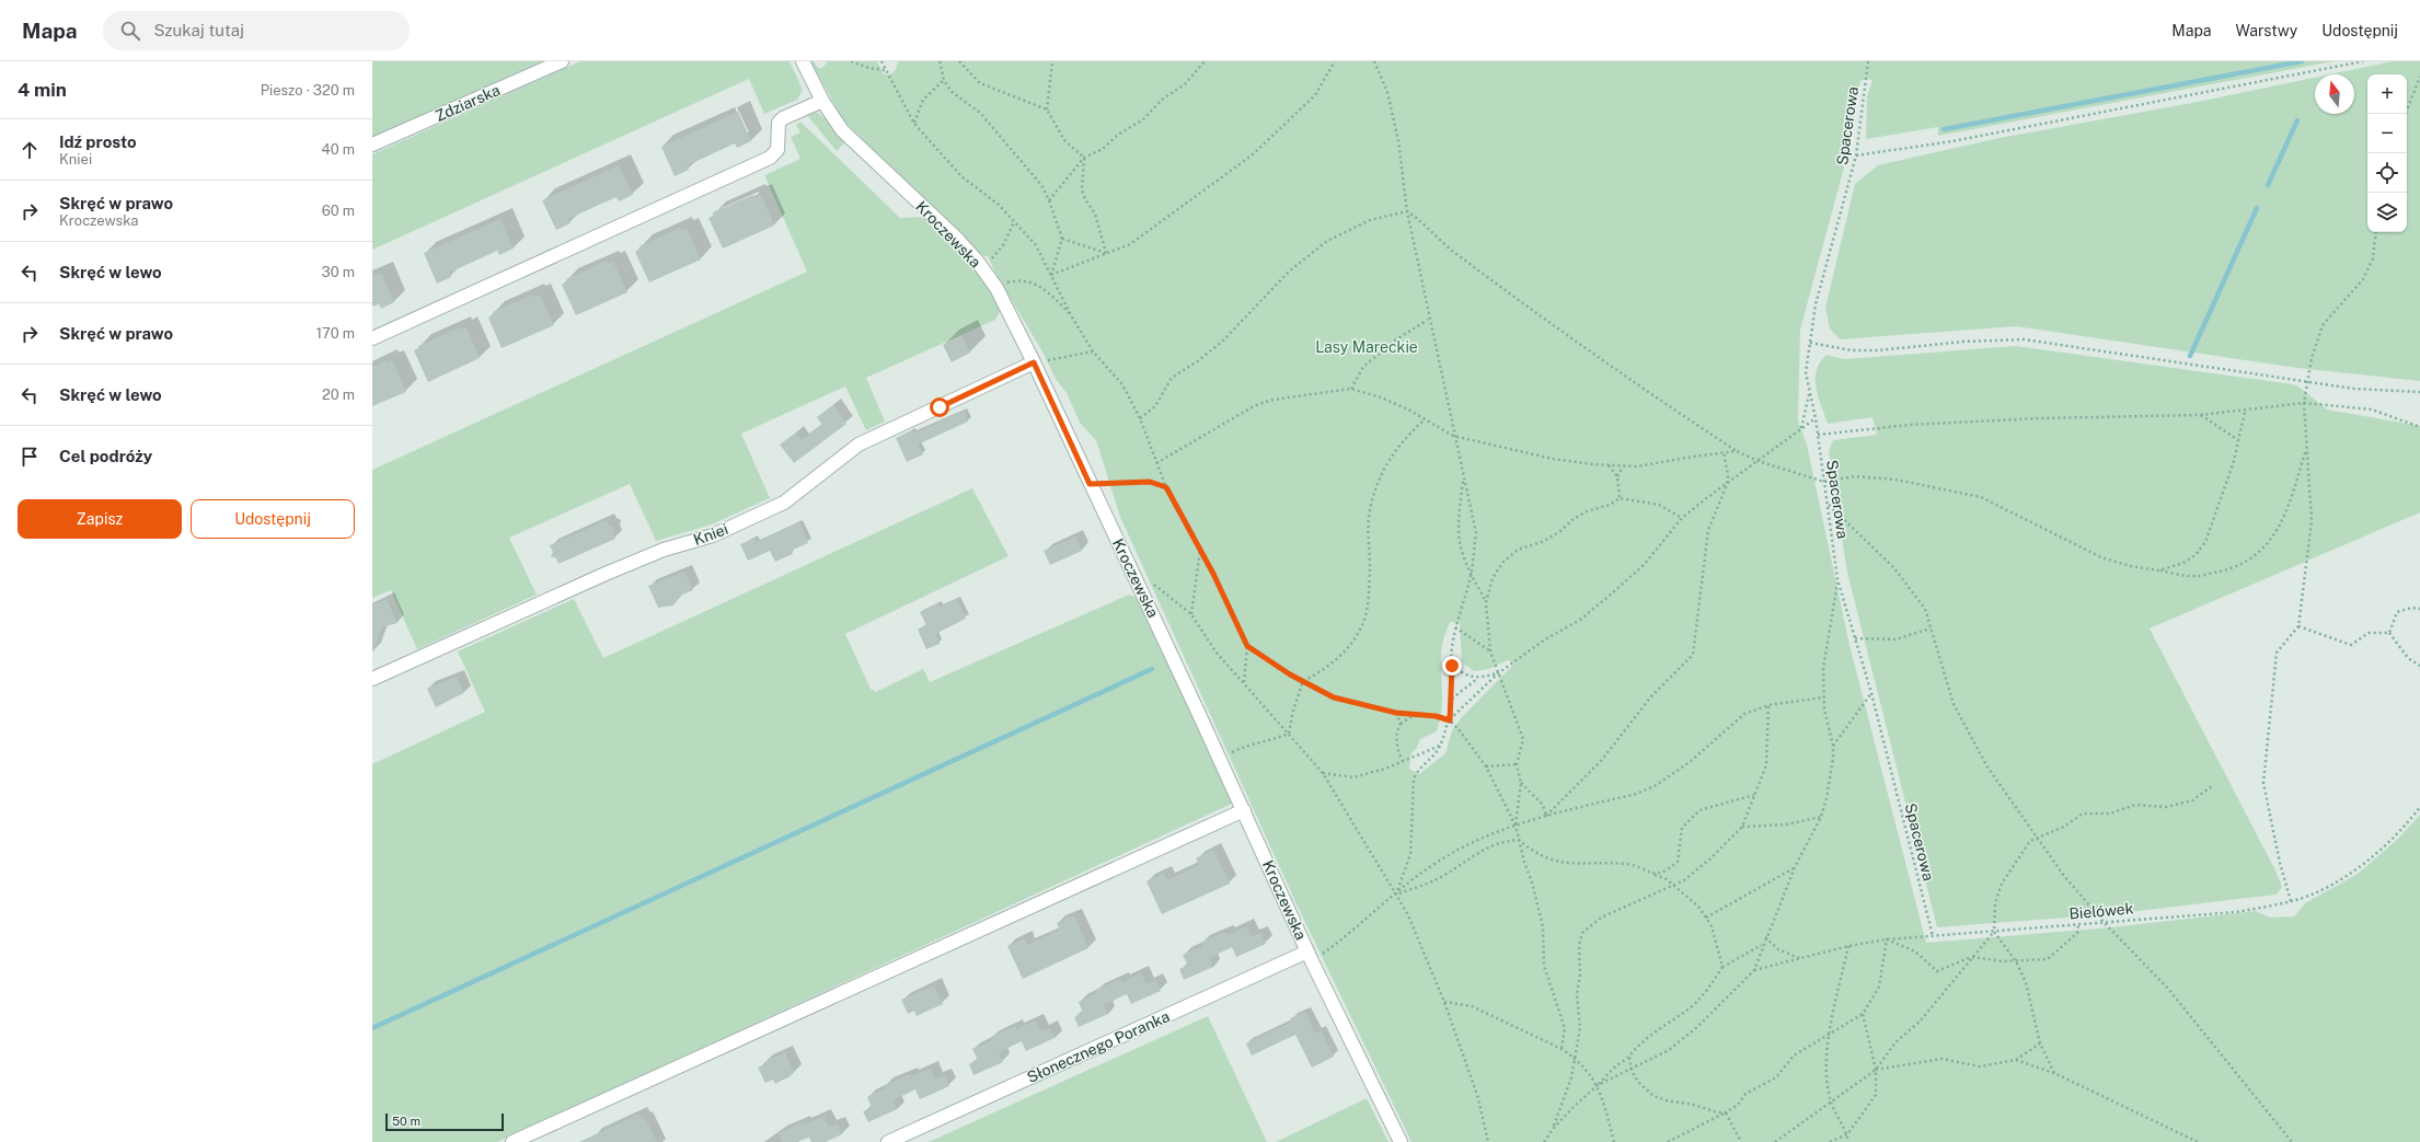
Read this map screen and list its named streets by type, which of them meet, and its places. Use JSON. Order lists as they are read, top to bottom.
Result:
{
  "streets": {
    "street": [
      "Zdziarska",
      "Kroczewska",
      "Kniei",
      "Słonecznego Poranka"
    ],
    "path": ["Spacerowa", "Bielówek"]
  },
  "crossings": [
    ["Spacerowa", "Bielówek"],
    ["Kroczewska", "Kniei"],
    ["Kroczewska", "Słonecznego Poranka"]
  ],
  "parks": ["Lasy Mareckie"],
  "scale_bar": "50 m",
  "north": "top",
  "page": {
    "header": "Mapa",
    "search": "Szukaj tutaj",
    "nav": ["Mapa", "Warstwy", "Udostępnij"],
    "heading": ["4 min", "Pieszo · 320 m"],
    "map_buttons": ["+", "−"],
    "list": [
      ["Idź prosto", "Kniei", "40 m"],
      ["Skręć w prawo", "Kroczewska", "60 m"],
      ["Skręć w lewo", "30 m"],
      ["Skręć w prawo", "170 m"],
      ["Skręć w lewo", "20 m"],
      "Cel podróży"
    ],
    "buttons": ["Zapisz", "Udostępnij"],
    "scale": "50 m"
  }
}
